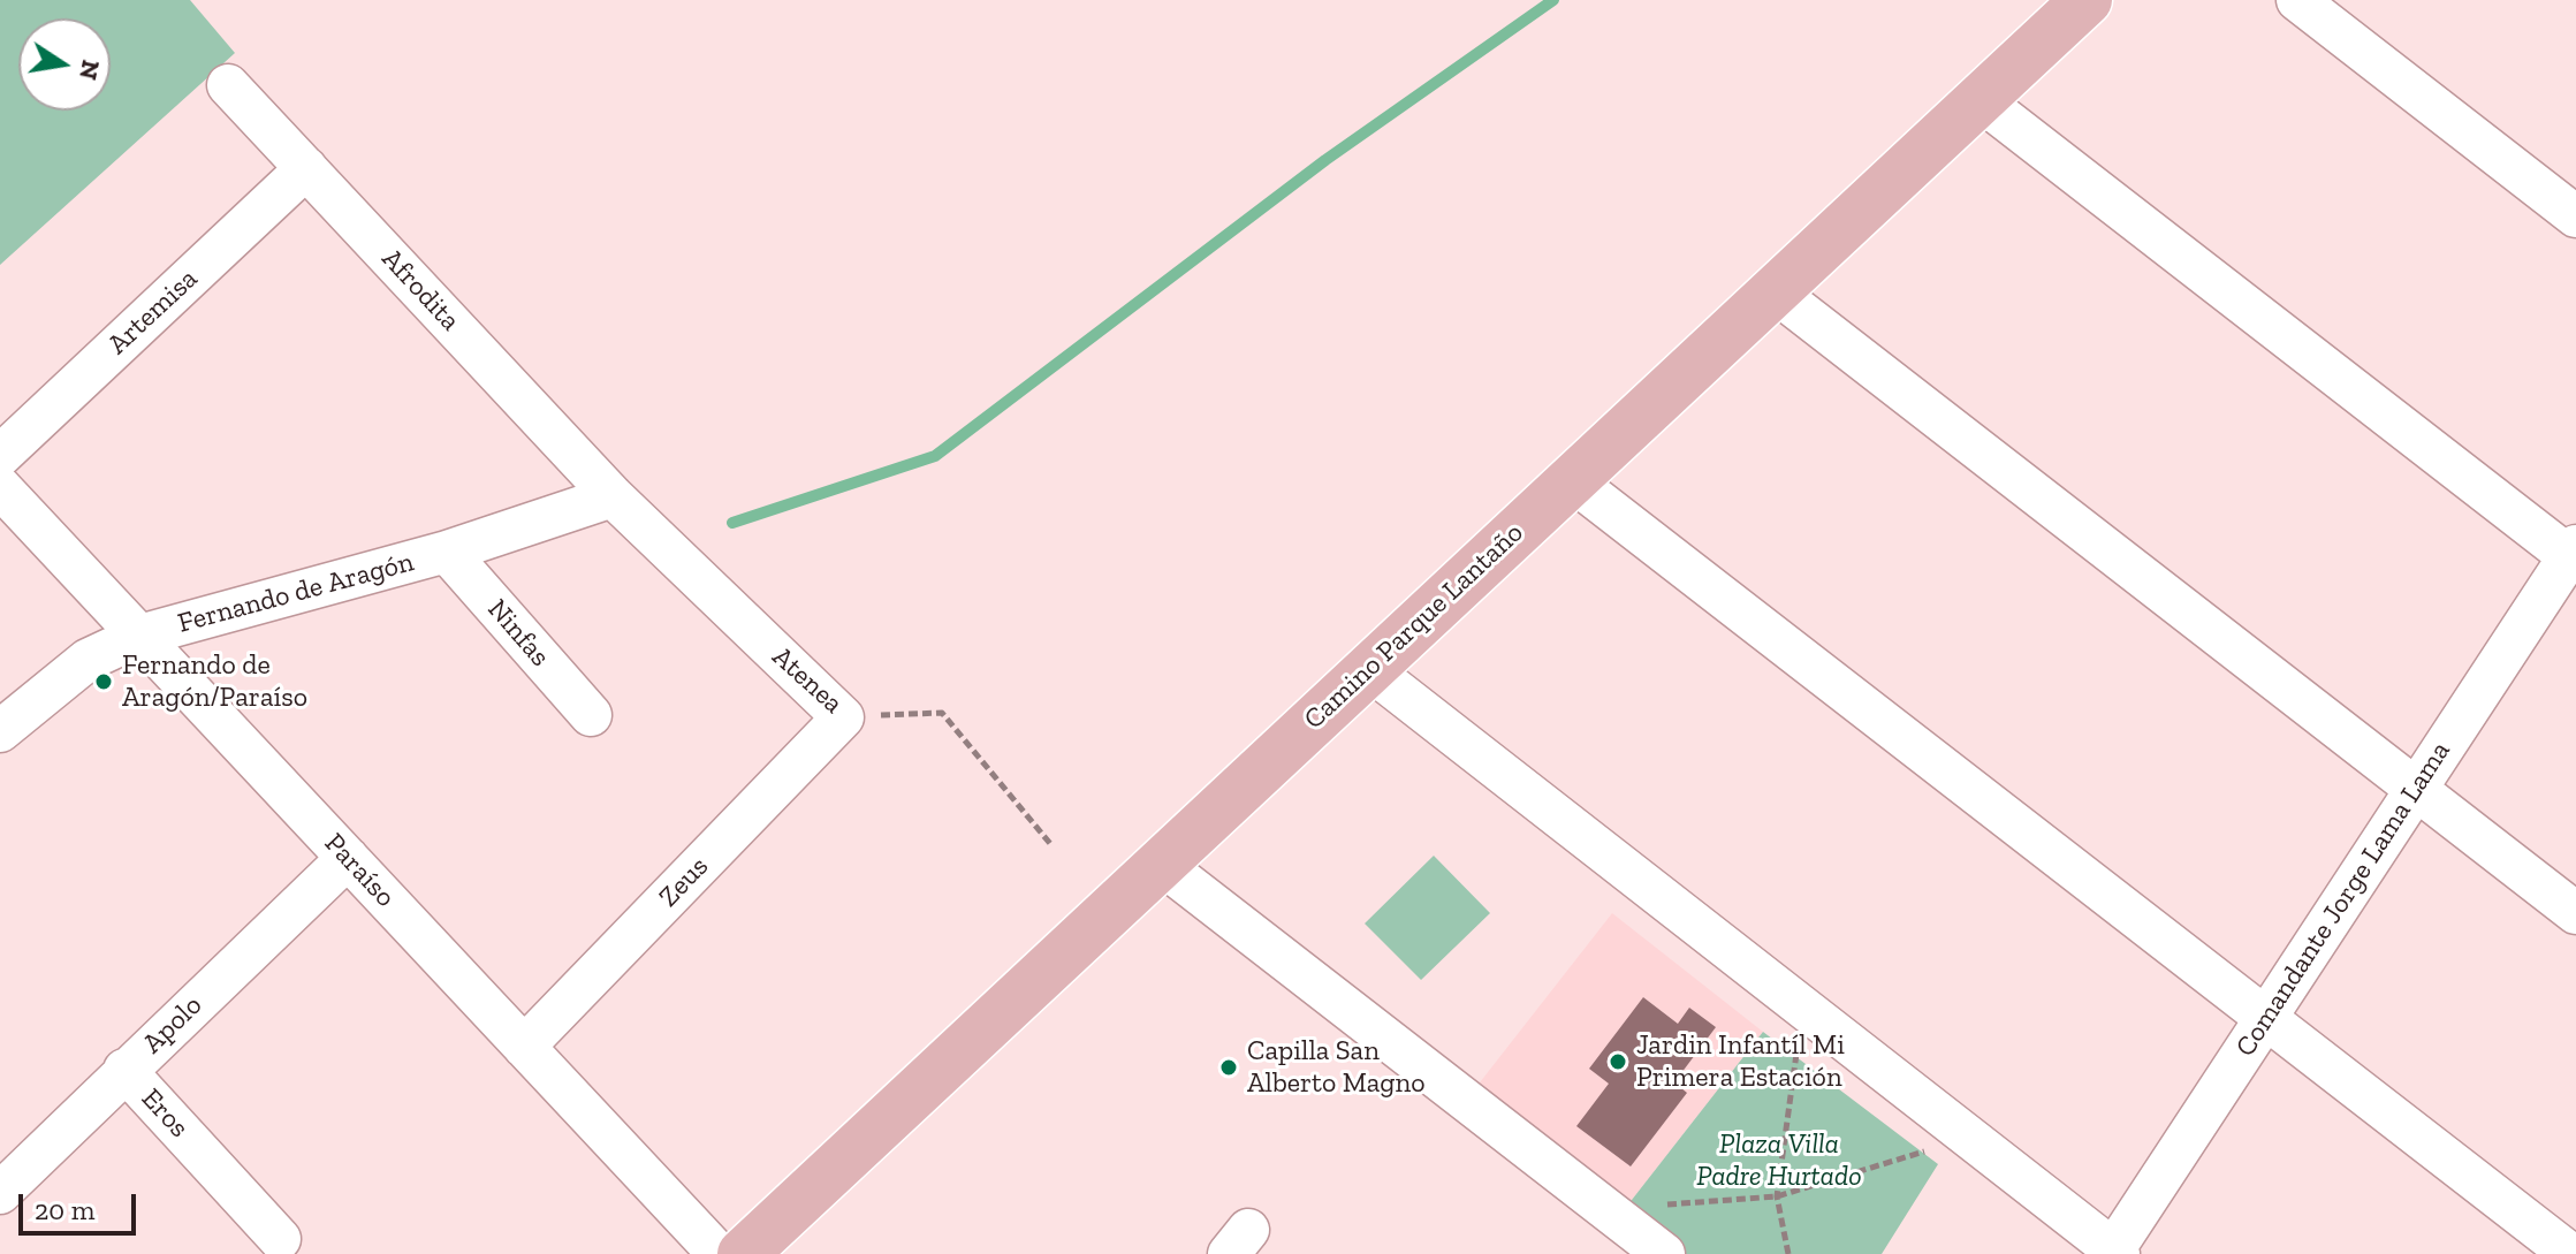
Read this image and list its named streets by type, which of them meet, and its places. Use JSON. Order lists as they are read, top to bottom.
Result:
{
  "streets": {
    "main road": ["Camino Parque Lantaño"],
    "street": [
      "Afrodita",
      "Artemisa",
      "Fernando de Aragón",
      "Ninfas",
      "Atenea",
      "Paraíso",
      "Zeus",
      "Comandante Jorge Lama Lama",
      "Apolo",
      "Eros"
    ]
  },
  "crossings": [
    ["Afrodita", "Artemisa"],
    ["Afrodita", "Fernando de Aragón"],
    ["Afrodita", "Atenea"],
    ["Fernando de Aragón", "Ninfas"],
    ["Fernando de Aragón", "Atenea"],
    ["Fernando de Aragón", "Paraíso"],
    ["Atenea", "Zeus"],
    ["Paraíso", "Zeus"],
    ["Paraíso", "Apolo"],
    ["Apolo", "Eros"]
  ],
  "parks": ["Plaza Villa Padre Hurtado"],
  "places": ["Fernando de Aragón/Paraíso", "Jardin Infantíl Mi Primera Estación", "Capilla San Alberto Magno"],
  "scale_bar": "20 m",
  "north": "right"
}
